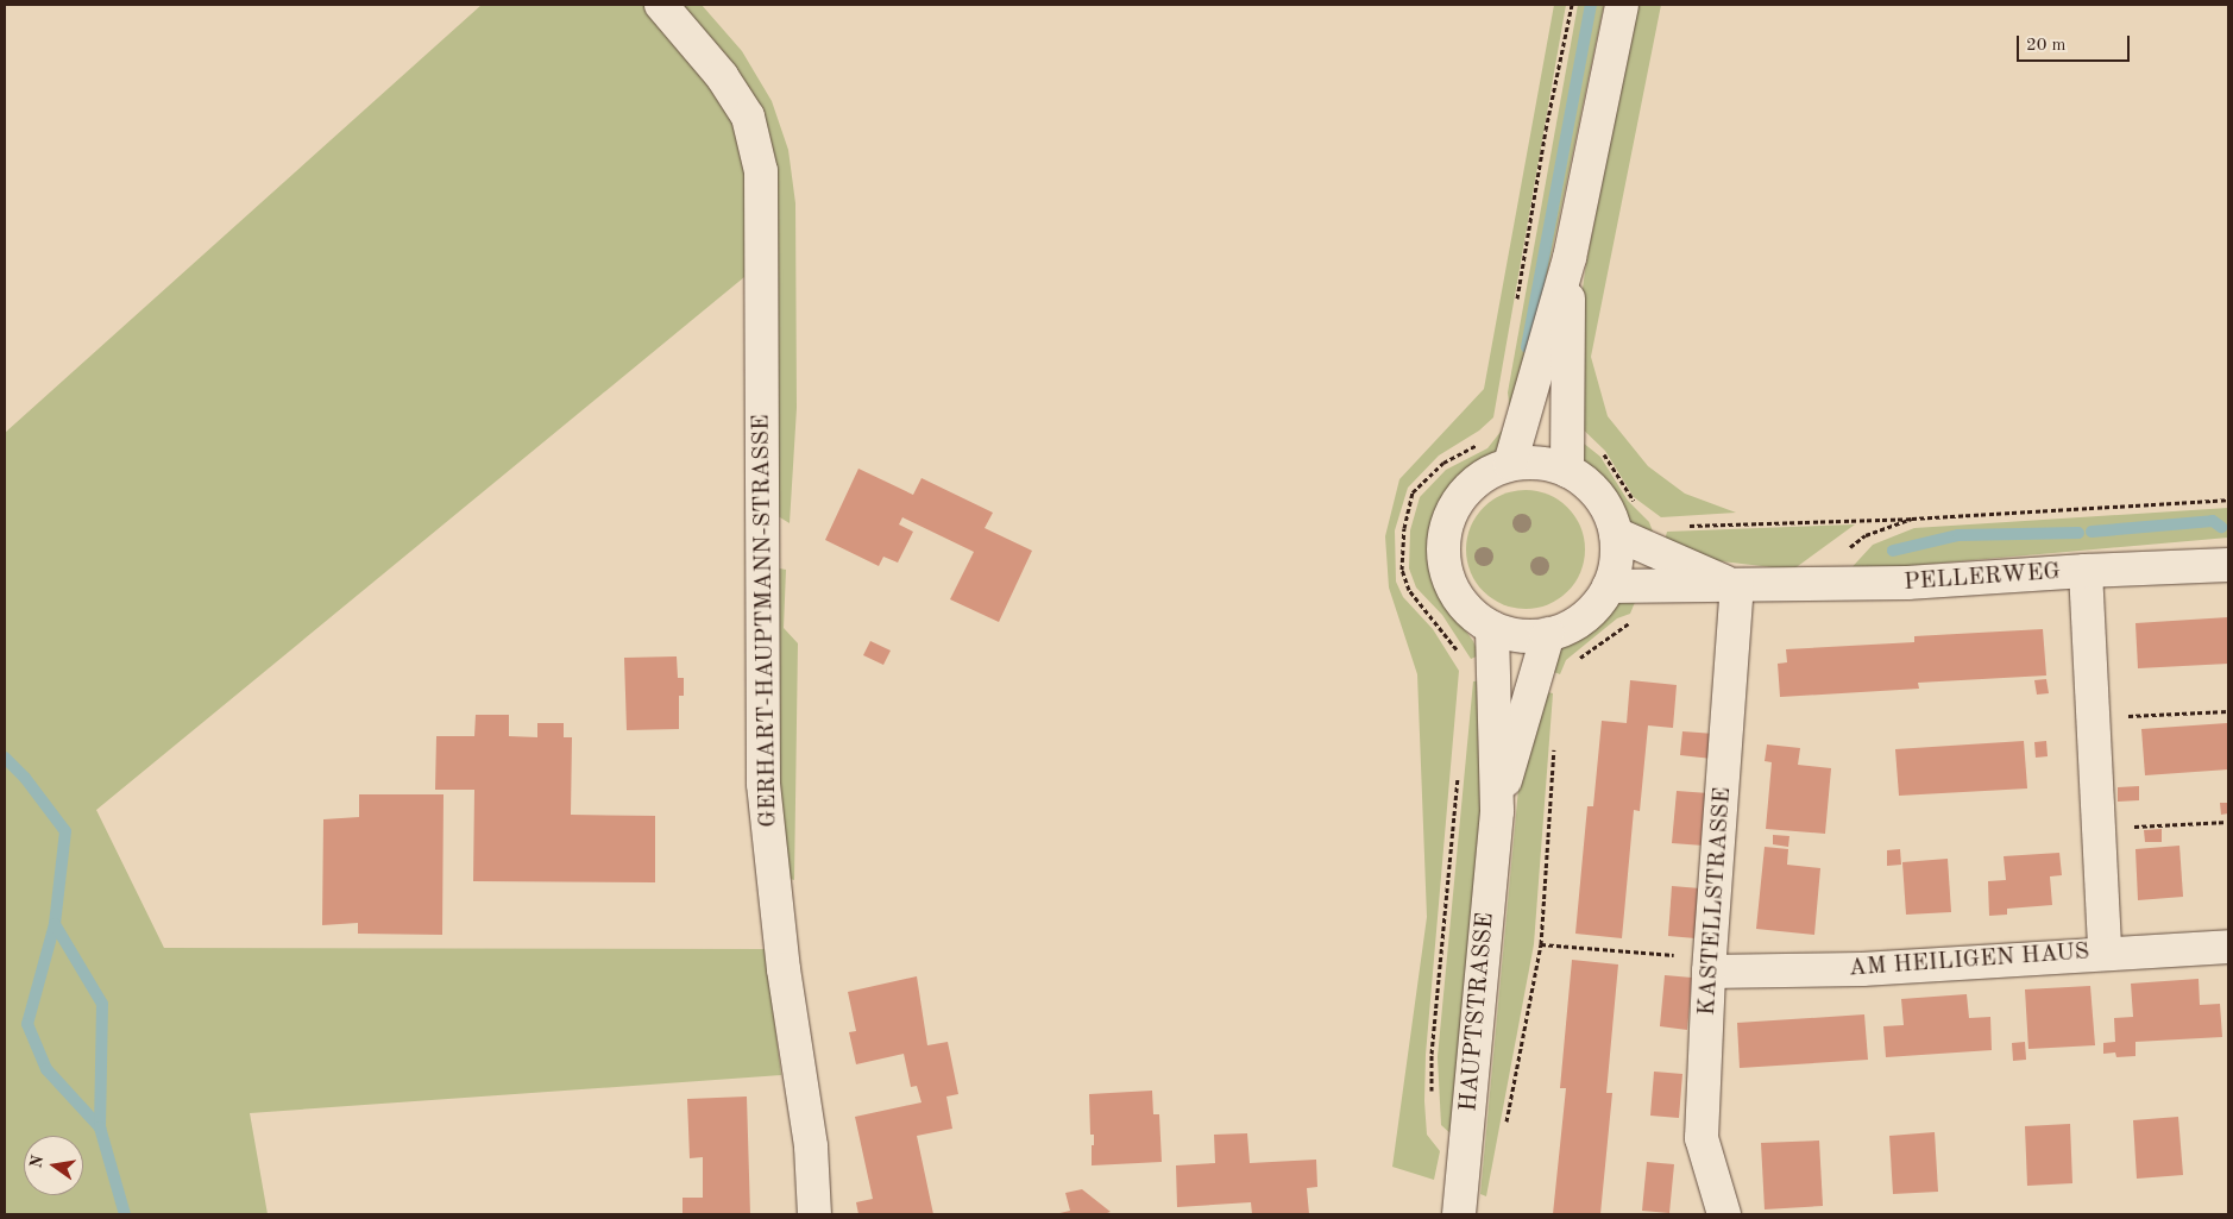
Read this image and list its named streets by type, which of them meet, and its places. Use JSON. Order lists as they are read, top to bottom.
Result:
{
  "streets": {
    "street": [
      "PELLERWEG",
      "GERHART-HAUPTMANN-STRASSE",
      "KASTELLSTRASSE",
      "AM HEILIGEN HAUS",
      "HAUPTSTRASSE"
    ]
  },
  "crossings": [
    ["PELLERWEG", "KASTELLSTRASSE"],
    ["PELLERWEG", "HAUPTSTRASSE"],
    ["KASTELLSTRASSE", "AM HEILIGEN HAUS"]
  ],
  "scale_bar": "20 m",
  "north": "left"
}
